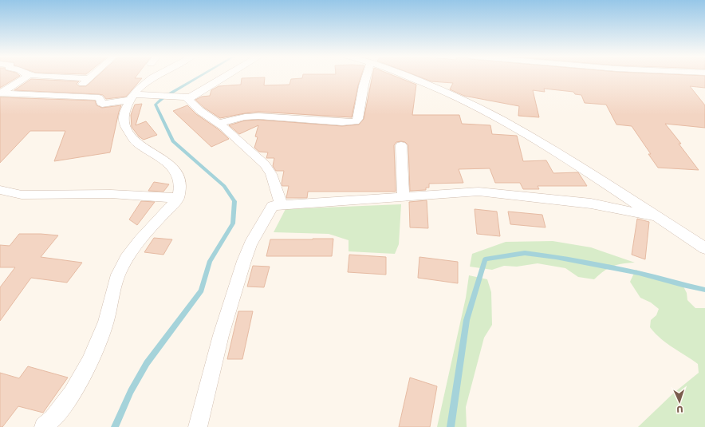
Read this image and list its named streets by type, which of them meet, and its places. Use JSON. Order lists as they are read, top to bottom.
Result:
{
  "north": "bottom"
}
